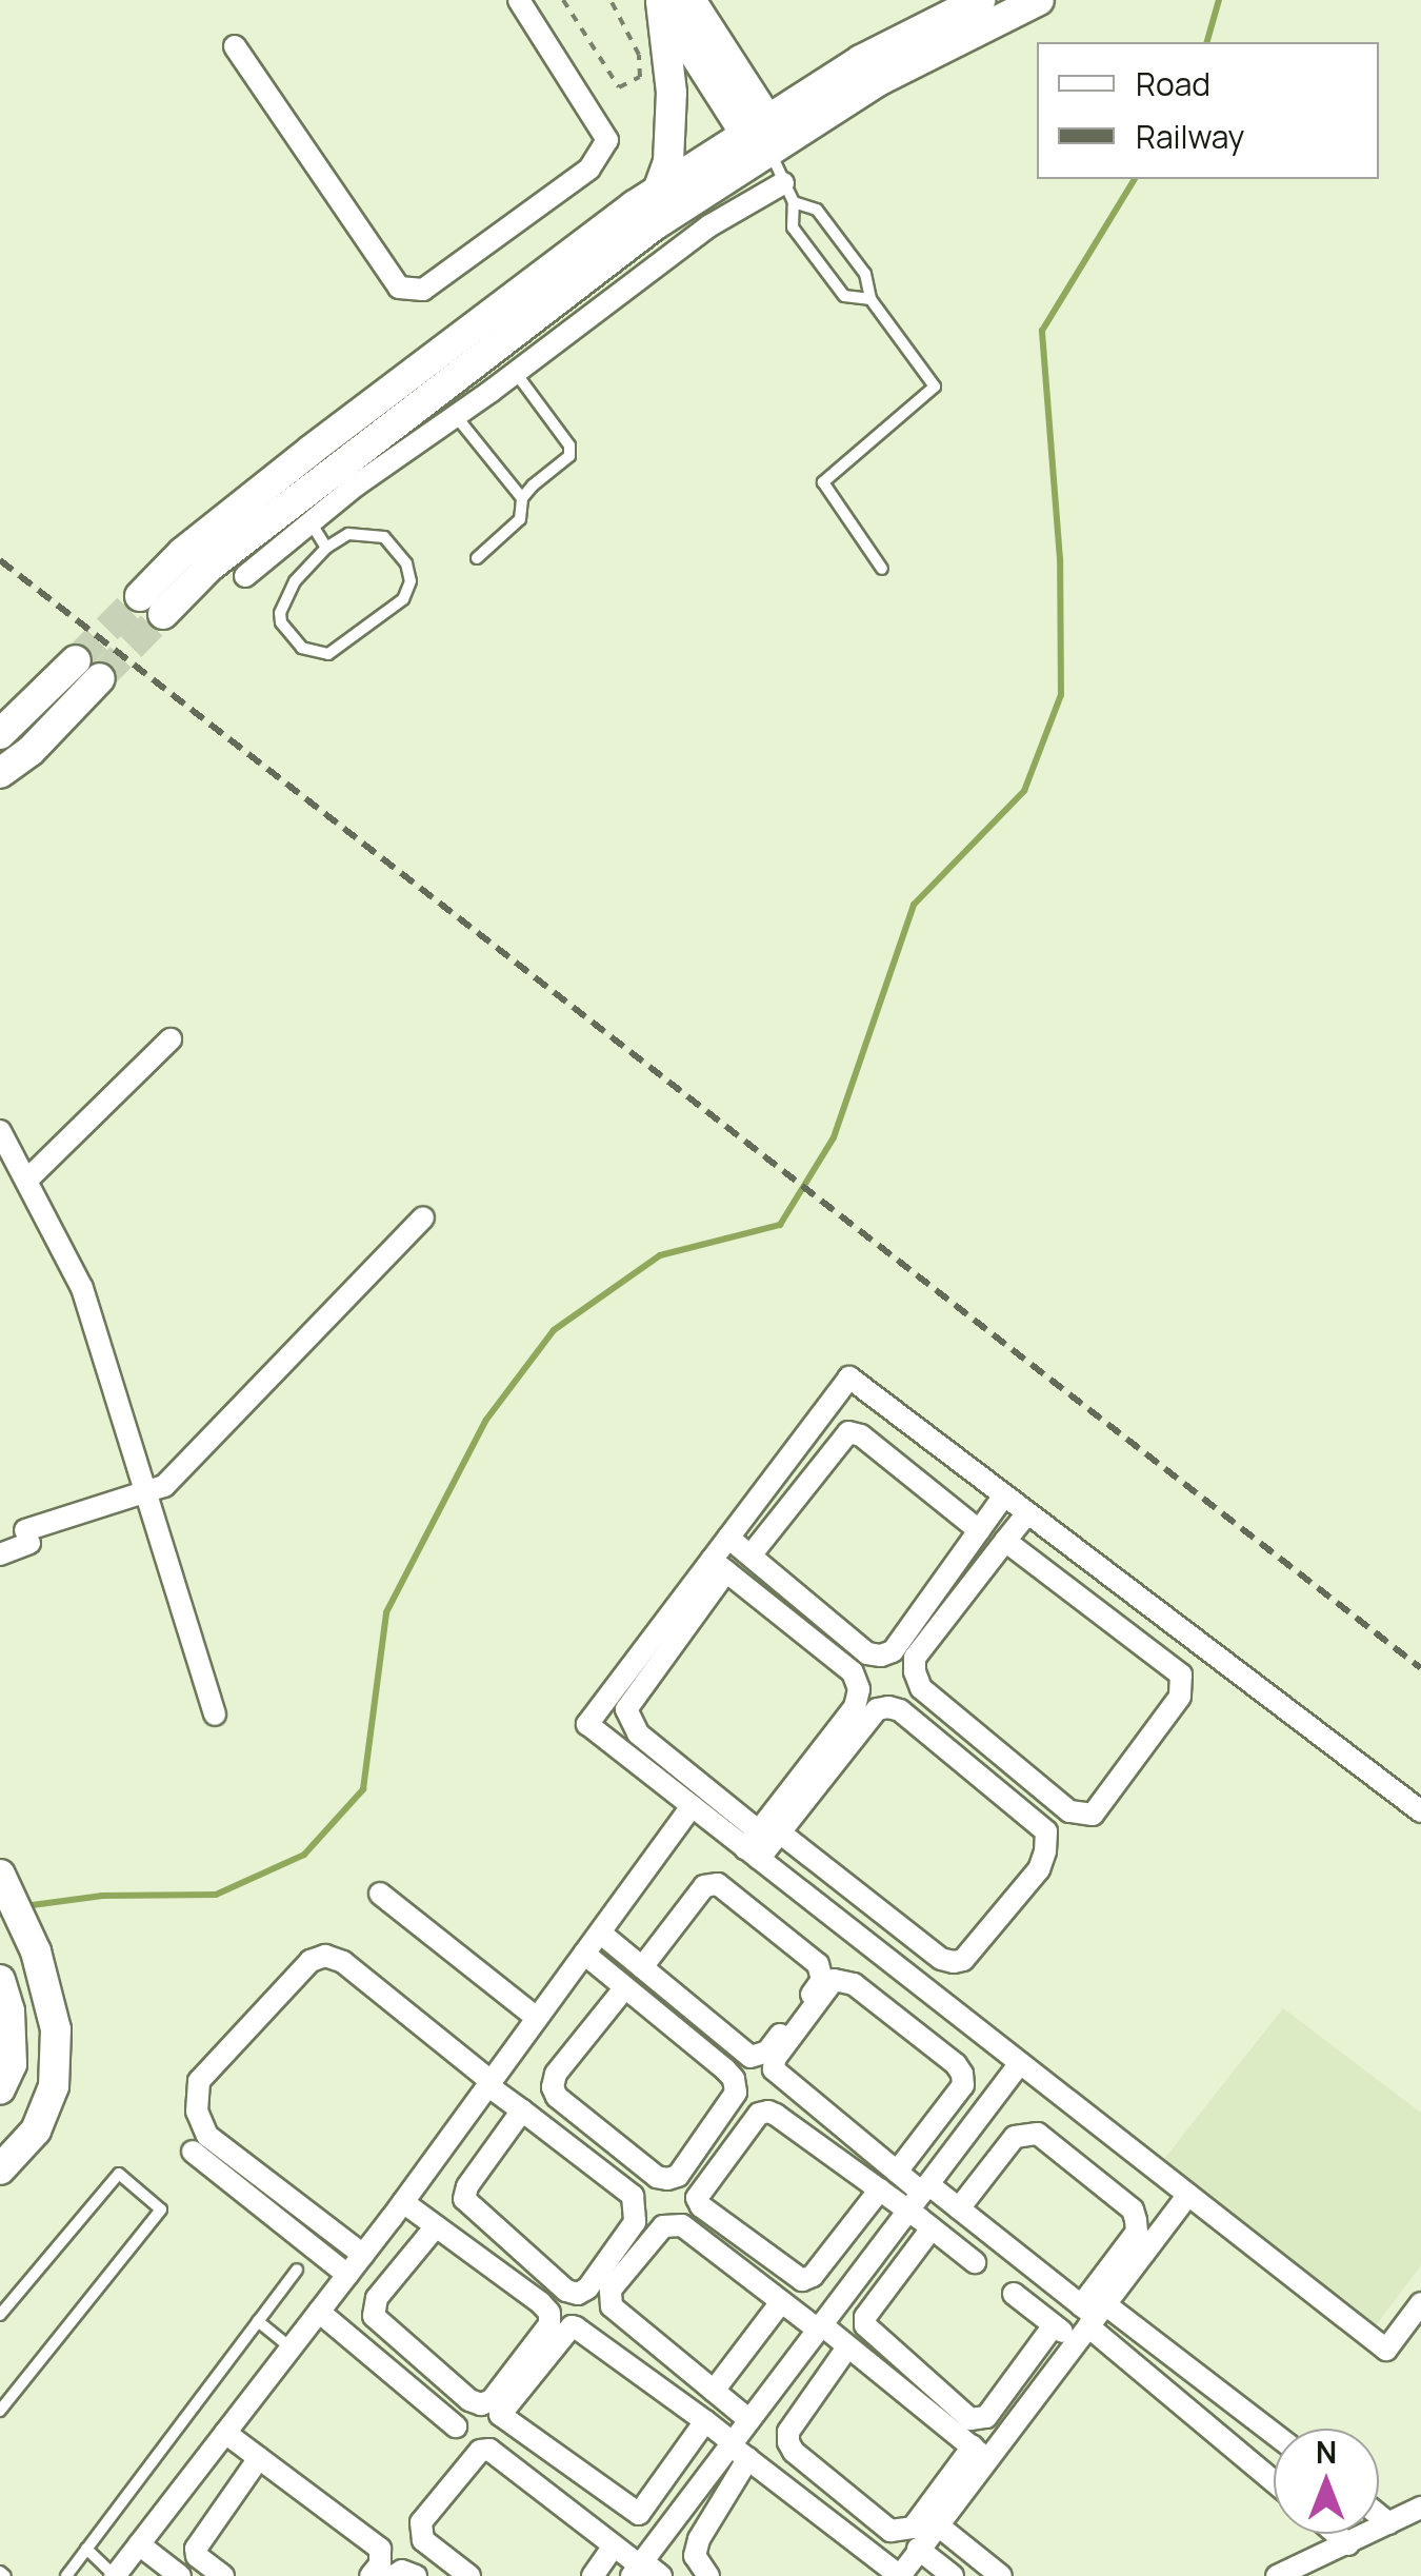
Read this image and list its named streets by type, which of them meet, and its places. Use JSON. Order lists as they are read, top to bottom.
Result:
{
  "legend": ["Road", "Railway"],
  "north": "top"
}
